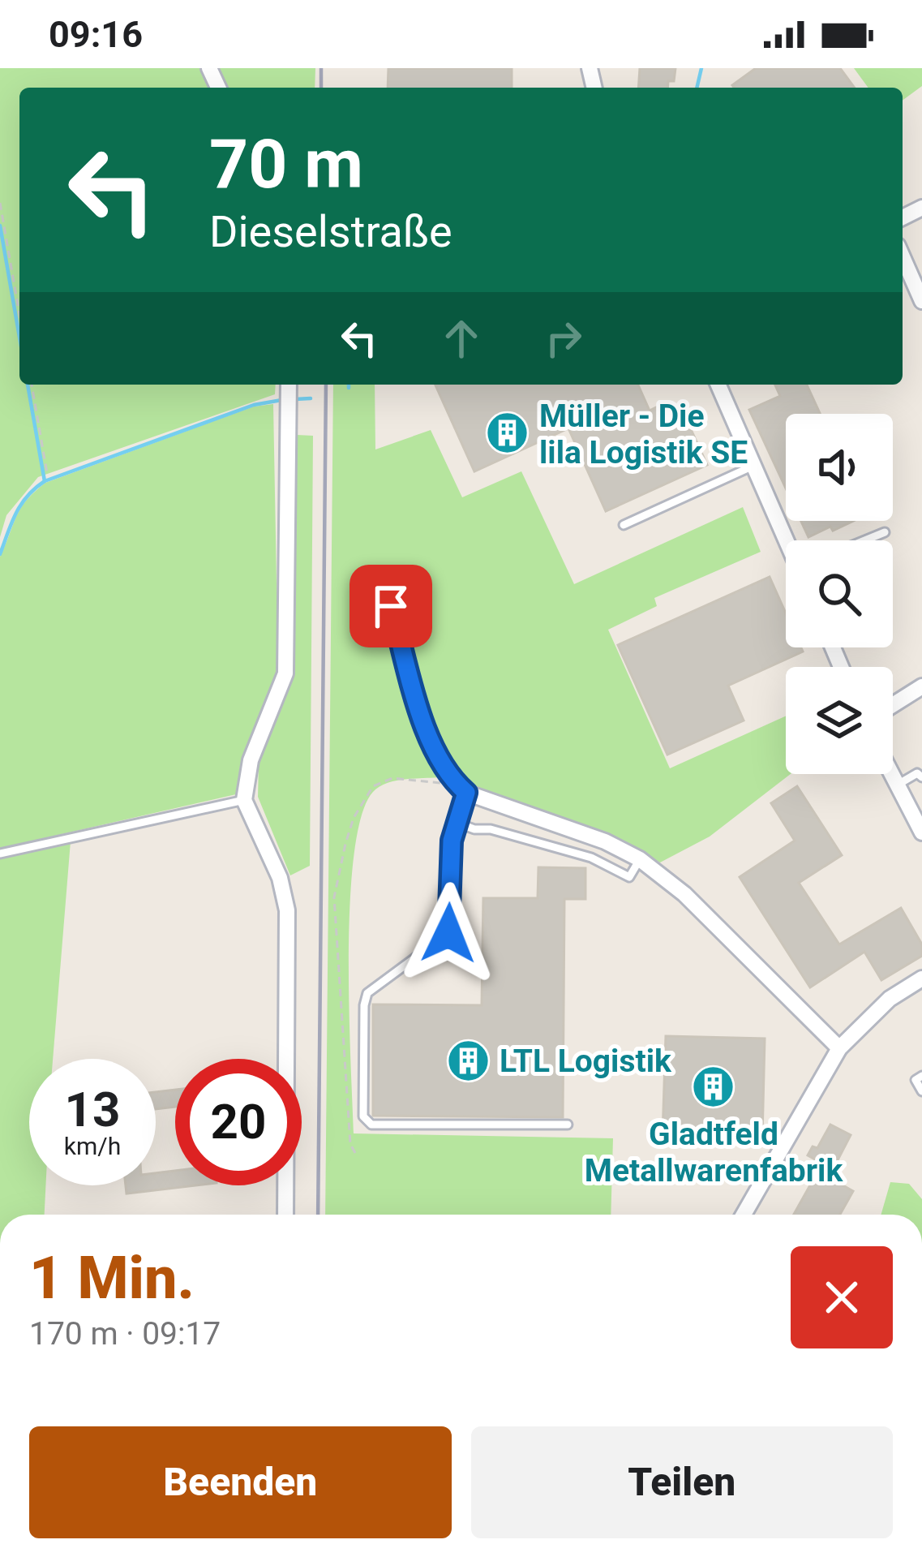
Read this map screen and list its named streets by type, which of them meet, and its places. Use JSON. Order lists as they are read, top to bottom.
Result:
{
  "places": {
    "building": ["Müller - Die lila Logistik SE", "LTL Logistik", "Gladtfeld Metallwarenfabrik"]
  },
  "page": {
    "status": "09:16",
    "turn": ["70 m", "Dieselstraße"],
    "speed": "13 km/h",
    "limit": "20",
    "heading": ["1 Min.", "170 m · 09:17"],
    "buttons": ["Beenden", "Teilen"]
  }
}
